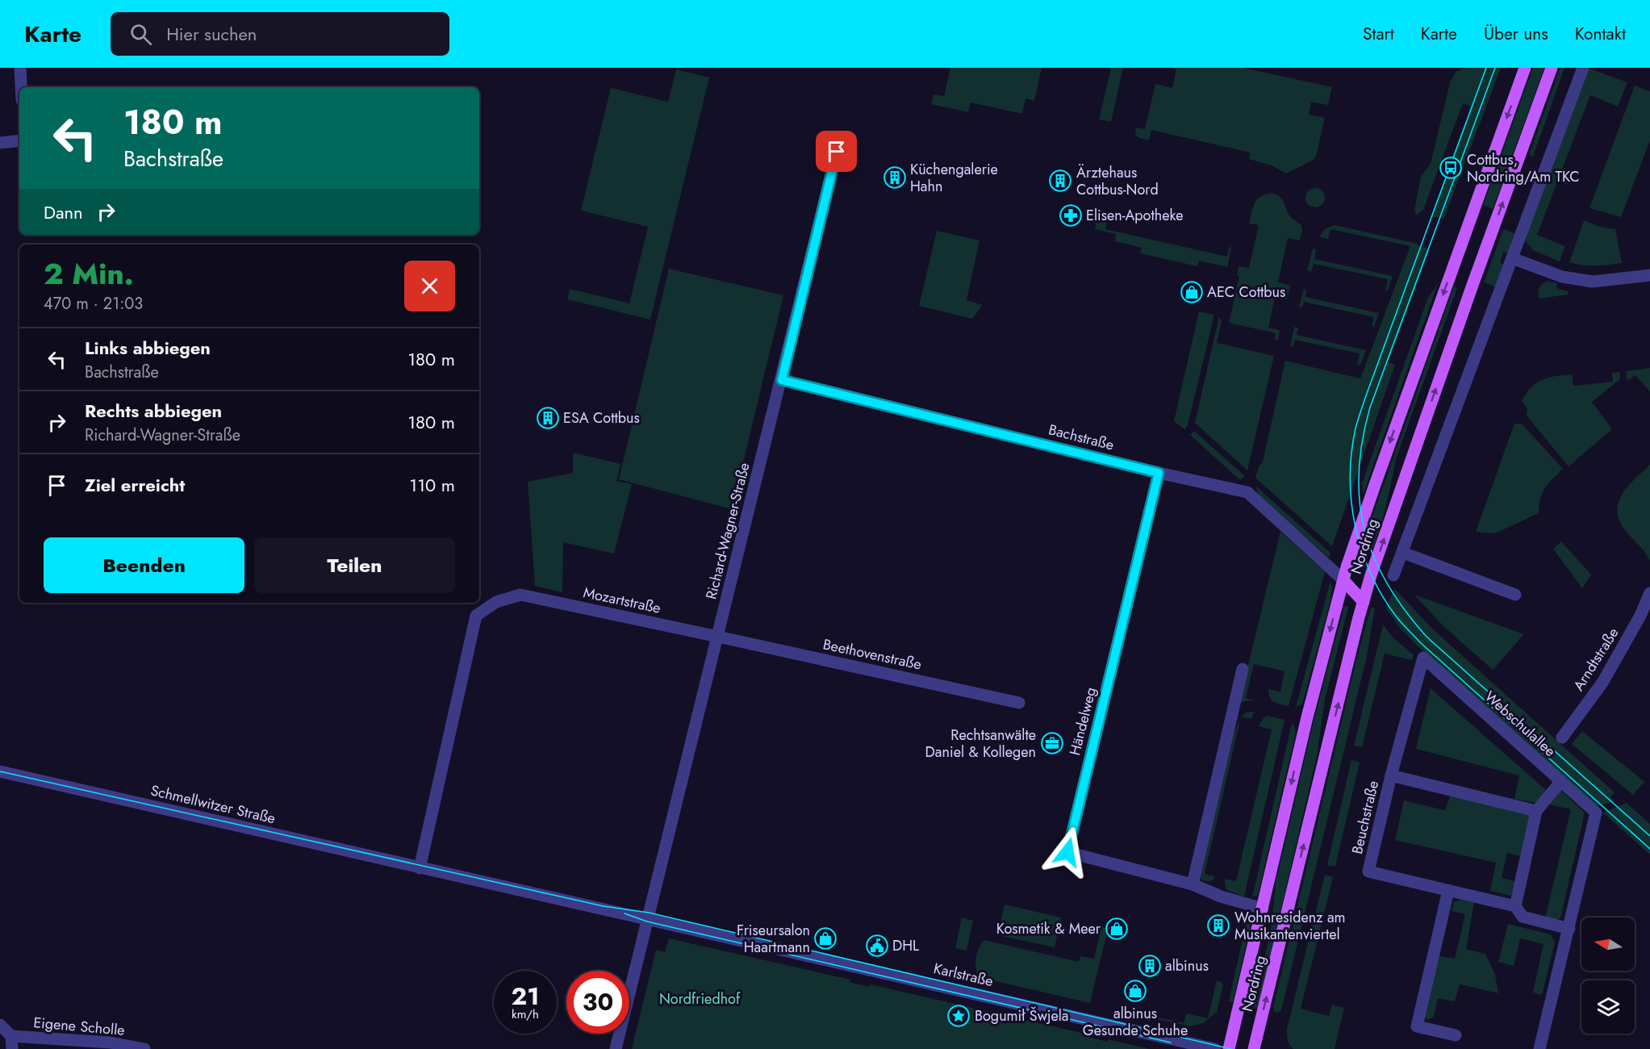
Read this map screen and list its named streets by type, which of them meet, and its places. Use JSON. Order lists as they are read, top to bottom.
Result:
{
  "streets": {
    "main road": ["Nordring"],
    "street": [
      "Bachstraße",
      "Richard-Wagner-Straße",
      "Mozartstraße",
      "Beethovenstraße",
      "Arndtstraße",
      "Händelweg",
      "Webschulallee",
      "Schmellwitzer Straße",
      "Beuchstraße",
      "Karlstraße",
      "Eigene Scholle"
    ]
  },
  "crossings": [
    ["Bachstraße", "Richard-Wagner-Straße"],
    ["Bachstraße", "Nordring"],
    ["Bachstraße", "Händelweg"],
    ["Richard-Wagner-Straße", "Mozartstraße"],
    ["Richard-Wagner-Straße", "Beethovenstraße"],
    ["Richard-Wagner-Straße", "Schmellwitzer Straße"],
    ["Richard-Wagner-Straße", "Karlstraße"],
    ["Nordring", "Händelweg"],
    ["Mozartstraße", "Beethovenstraße"],
    ["Mozartstraße", "Schmellwitzer Straße"],
    ["Webschulallee", "Beuchstraße"],
    ["Schmellwitzer Straße", "Karlstraße"]
  ],
  "parks": ["Nordfriedhof"],
  "places": {
    "bus stop": ["Cottbus, Nordring/Am TKC"],
    "building": [
      "Küchengalerie Hahn",
      "Ärztehaus Cottbus-Nord",
      "ESA Cottbus",
      "Wohnresidenz am Musikantenviertel",
      "albinus"
    ],
    "pharmacy": ["Elisen-Apotheke"],
    "shop": [
      "AEC Cottbus",
      "Kosmetik & Meer",
      "Friseursalon Haartmann",
      "albinus Gesunde Schuhe"
    ],
    "office": ["Rechtsanwälte Daniel & Kollegen"],
    "public building": ["DHL"],
    "place": ["Bogumił Šwjela"]
  },
  "north": "left",
  "page": {
    "header": "Karte",
    "search": "Hier suchen",
    "nav": [
      "Start",
      "Karte",
      "Über uns",
      "Kontakt"
    ],
    "turn": ["180 m", "Bachstraße"],
    "then": "Dann",
    "heading": ["2 Min.", "470 m · 21:03"],
    "list": [
      {
        "name": "Links abbiegen",
        "note": "Bachstraße",
        "value": "180 m"
      },
      {
        "name": "Rechts abbiegen",
        "note": "Richard-Wagner-Straße",
        "value": "180 m"
      },
      {
        "name": "Ziel erreicht",
        "value": "110 m"
      }
    ],
    "buttons": ["Beenden", "Teilen"],
    "speed": "21 km/h",
    "limit": "30"
  }
}
